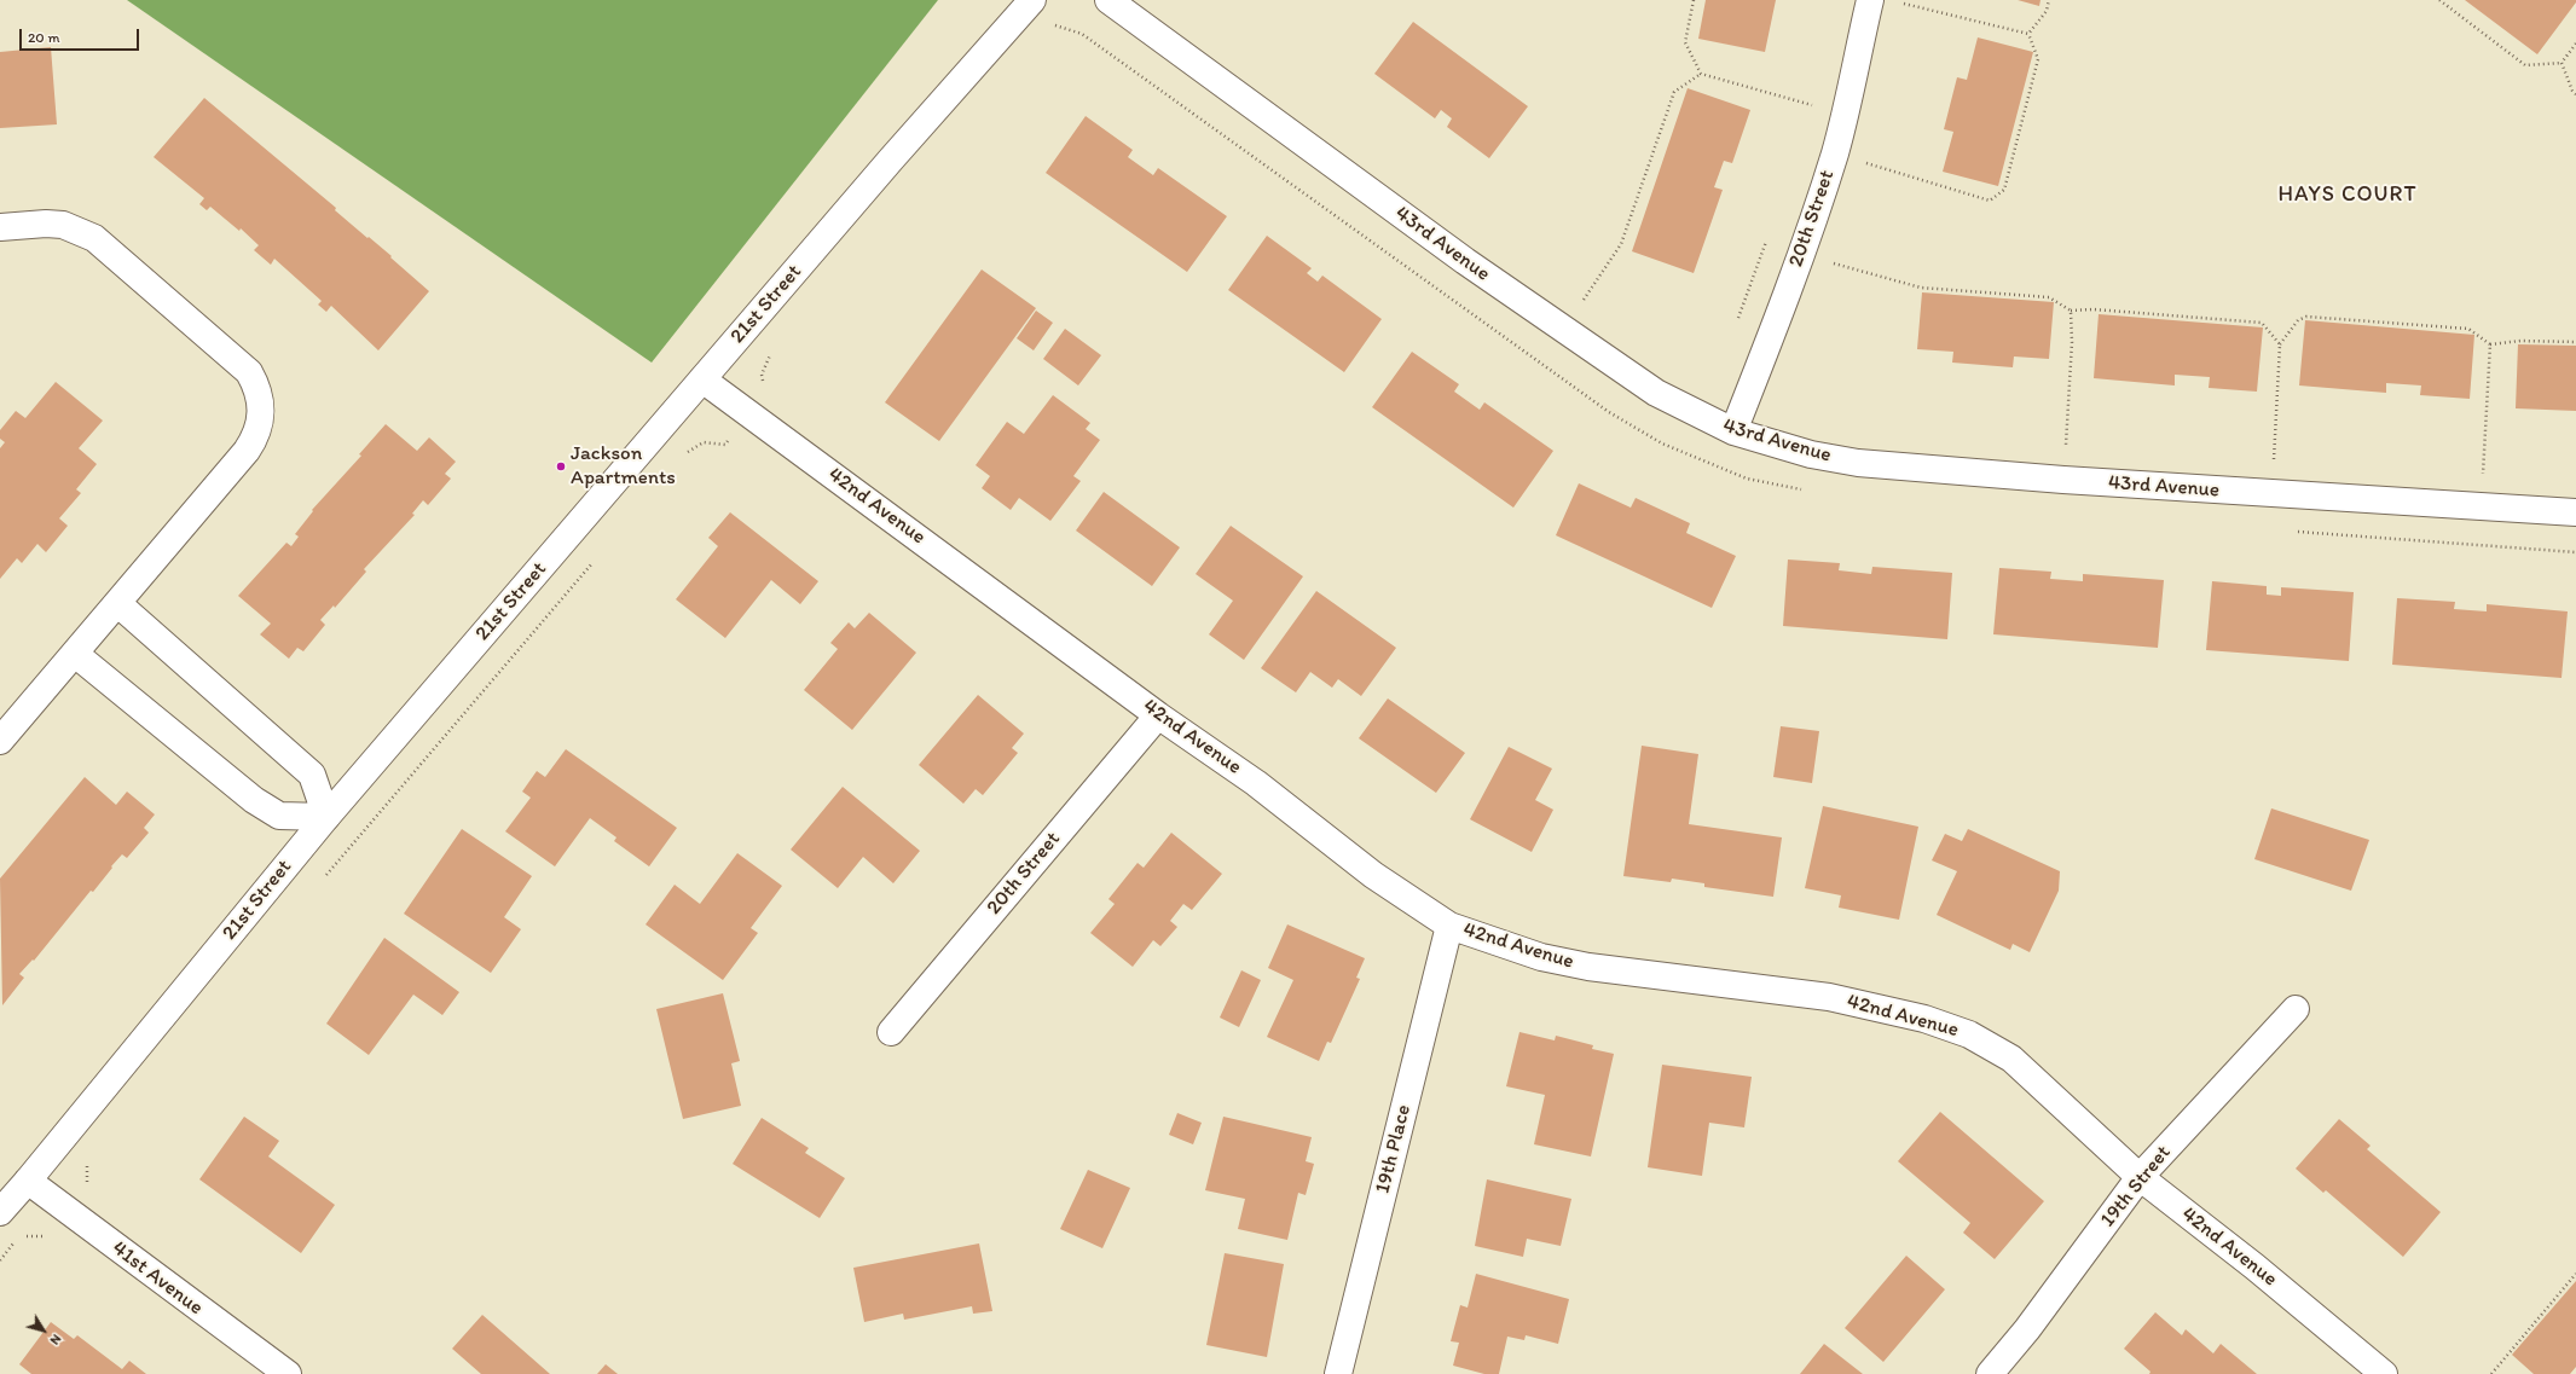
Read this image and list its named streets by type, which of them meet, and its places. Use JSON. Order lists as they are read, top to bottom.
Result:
{
  "streets": {
    "street": [
      "20th Street",
      "43rd Avenue",
      "21st Street",
      "42nd Avenue",
      "19th Place",
      "19th Street",
      "41st Avenue"
    ]
  },
  "crossings": [
    ["20th Street", "43rd Avenue"],
    ["20th Street", "42nd Avenue"],
    ["21st Street", "42nd Avenue"],
    ["21st Street", "41st Avenue"],
    ["42nd Avenue", "19th Place"],
    ["42nd Avenue", "19th Street"]
  ],
  "districts": ["HAYS COURT"],
  "places": ["Jackson Apartments"],
  "scale_bar": "20 m",
  "north": "bottom right"
}
